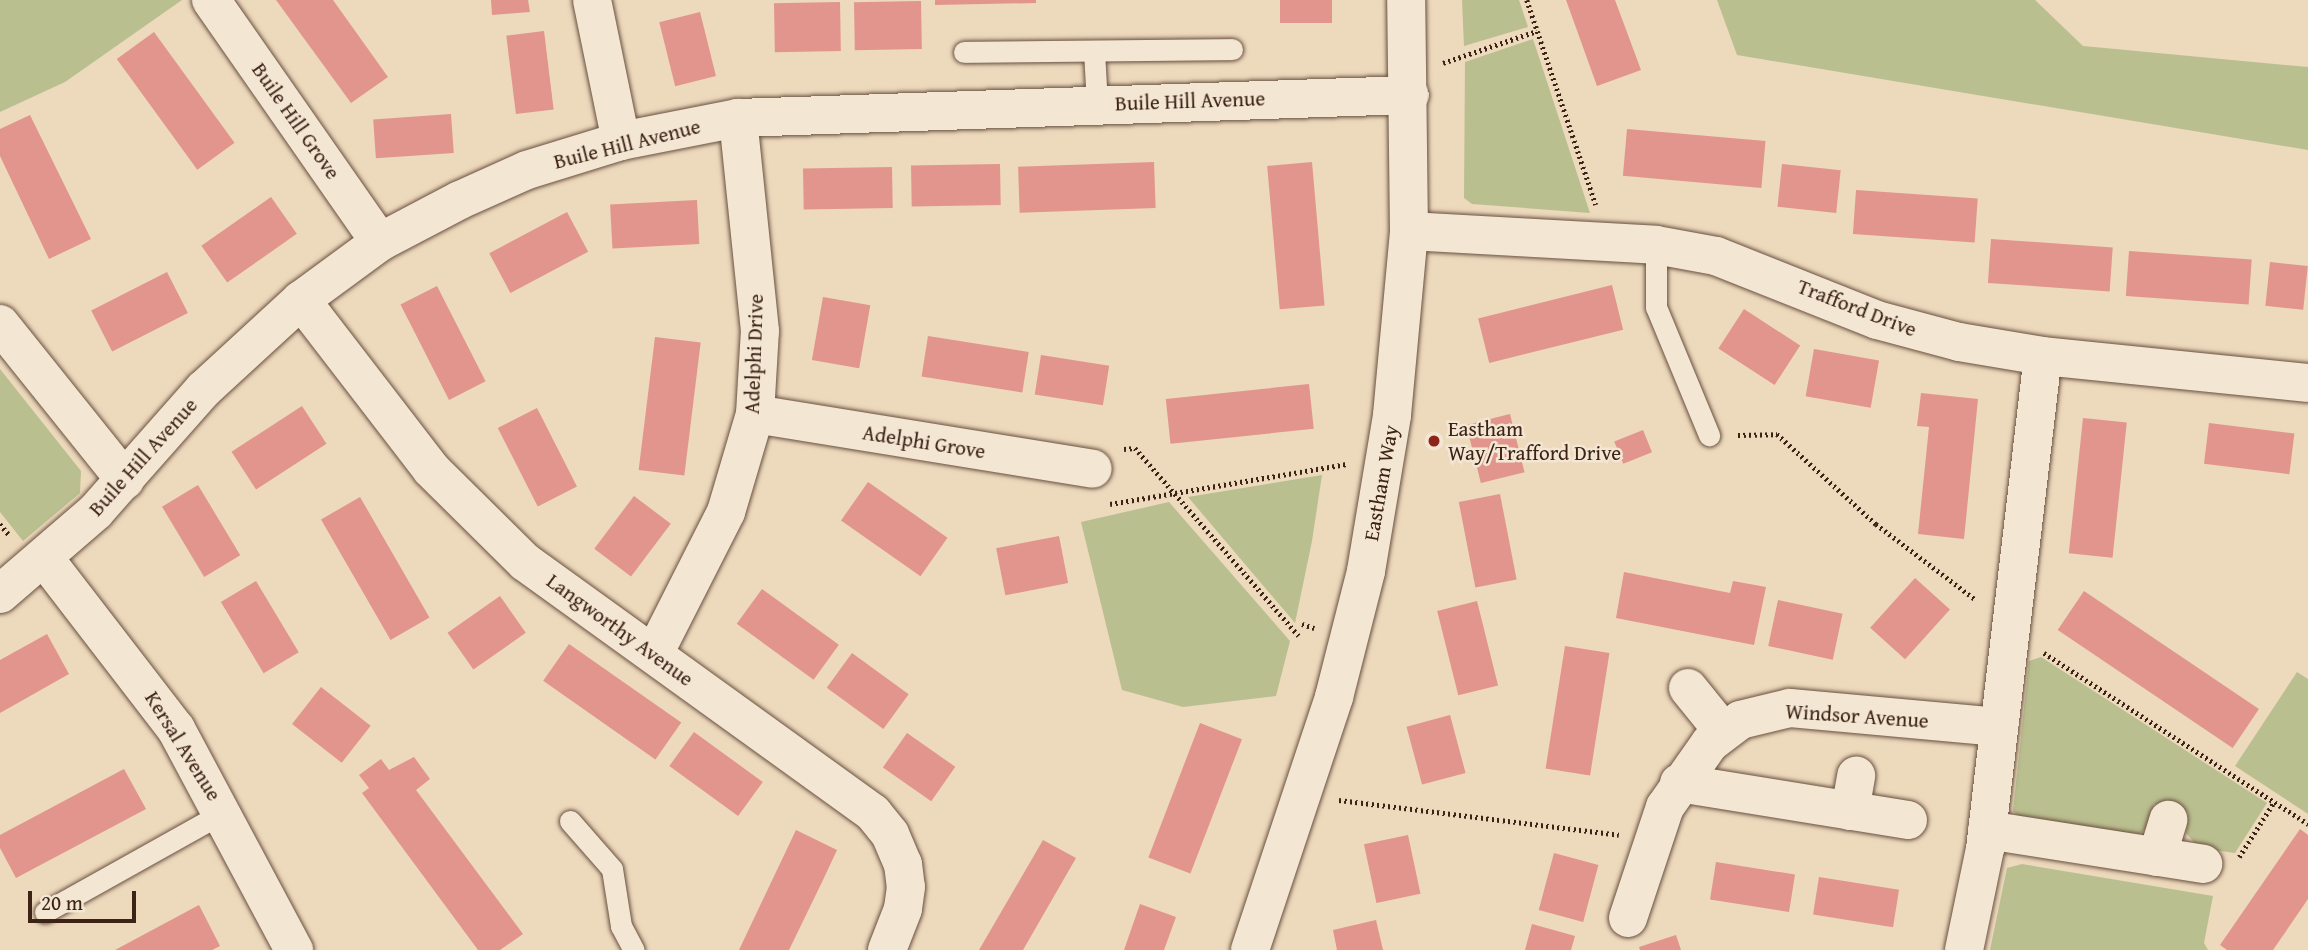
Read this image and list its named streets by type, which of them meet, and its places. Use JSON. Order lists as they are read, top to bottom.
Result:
{
  "streets": {
    "street": [
      "Buile Hill Avenue",
      "Buile Hill Grove",
      "Trafford Drive",
      "Adelphi Drive",
      "Adelphi Grove",
      "Eastham Way",
      "Langworthy Avenue",
      "Windsor Avenue",
      "Kersal Avenue"
    ]
  },
  "crossings": [
    ["Buile Hill Avenue", "Buile Hill Grove"],
    ["Buile Hill Avenue", "Adelphi Drive"],
    ["Buile Hill Avenue", "Eastham Way"],
    ["Buile Hill Avenue", "Langworthy Avenue"],
    ["Buile Hill Avenue", "Kersal Avenue"],
    ["Trafford Drive", "Eastham Way"],
    ["Adelphi Drive", "Adelphi Grove"],
    ["Adelphi Drive", "Langworthy Avenue"]
  ],
  "places": ["Eastham Way/Trafford Drive"],
  "scale_bar": "20 m"
}
